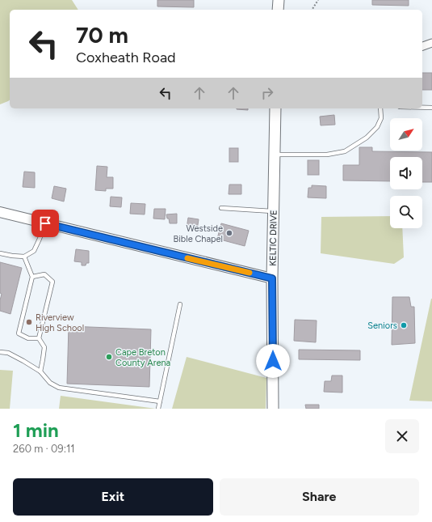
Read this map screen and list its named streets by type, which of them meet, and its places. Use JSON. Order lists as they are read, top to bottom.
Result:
{
  "streets": {
    "main road": ["KELTIC DRIVE"]
  },
  "places": [
    "Westside Bible Chapel",
    "Riverview High School",
    "Seniors",
    "Cape Breton County Arena"
  ],
  "north": "top right",
  "page": {
    "turn": ["70 m", "Coxheath Road"],
    "heading": ["1 min", "260 m · 09:11"],
    "buttons": ["Exit", "Share"]
  }
}
